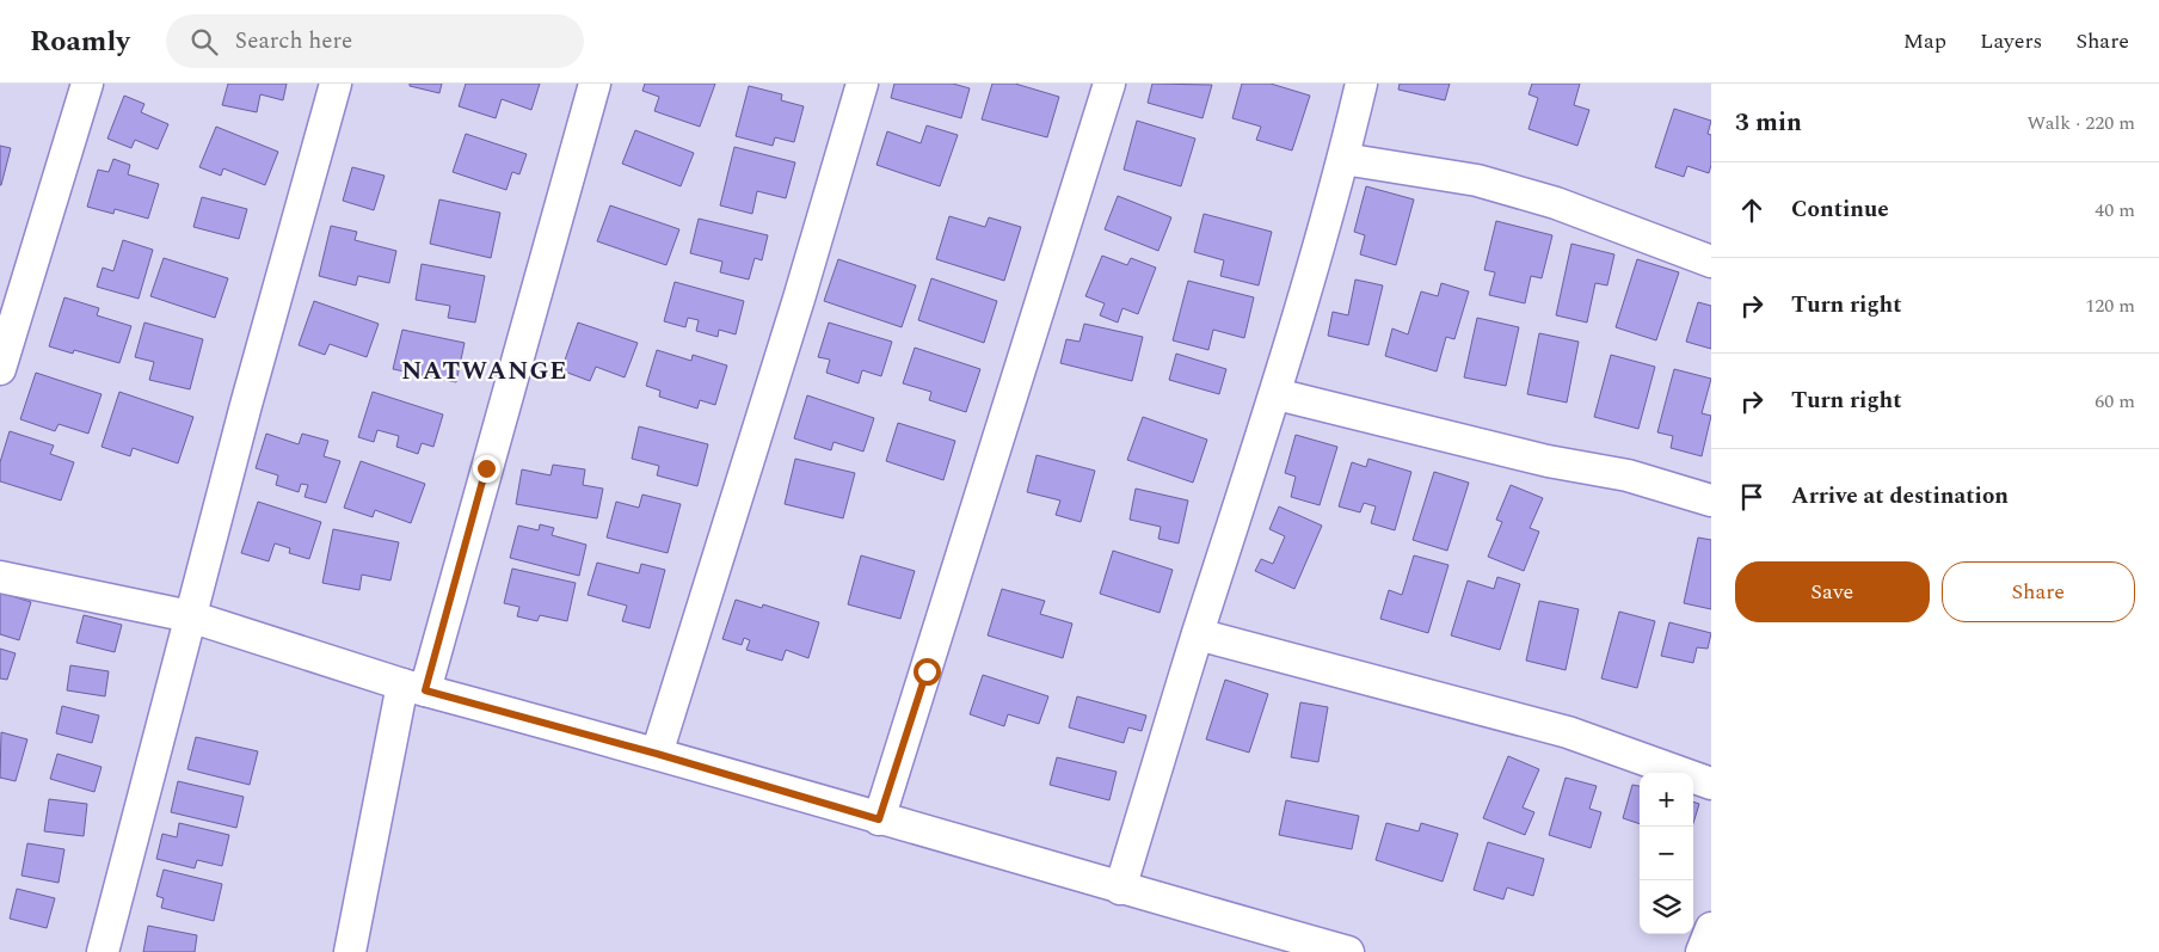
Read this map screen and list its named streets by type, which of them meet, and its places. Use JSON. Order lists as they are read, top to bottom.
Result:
{
  "districts": ["NATWANGE"],
  "page": {
    "header": "Roamly",
    "search": "Search here",
    "nav": ["Map", "Layers", "Share"],
    "heading": ["3 min", "Walk · 220 m"],
    "list": [
      ["Continue", "40 m"],
      ["Turn right", "120 m"],
      ["Turn right", "60 m"],
      "Arrive at destination"
    ],
    "buttons": ["Save", "Share"],
    "map_buttons": ["+", "−"]
  }
}
